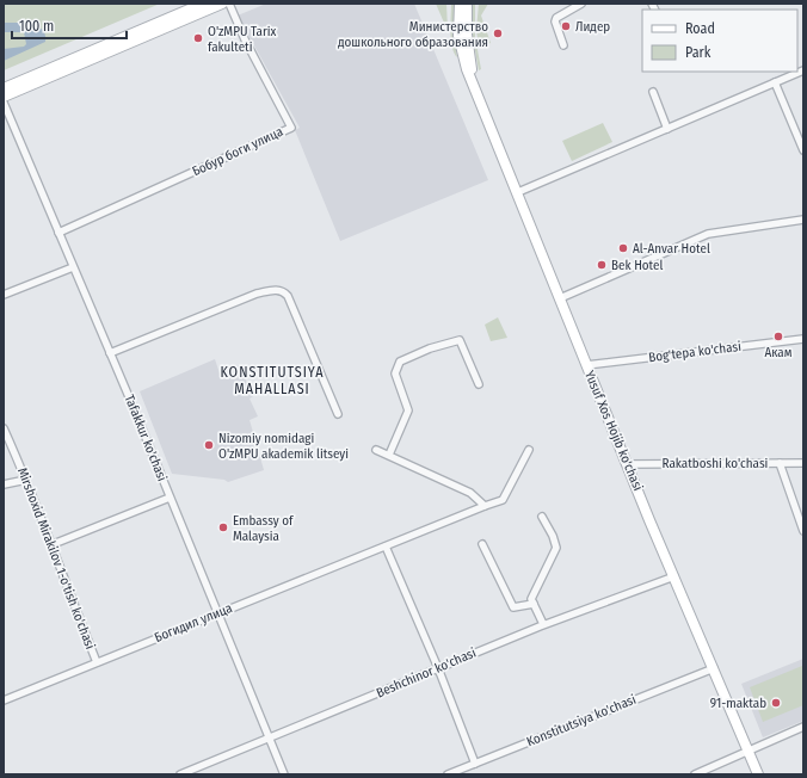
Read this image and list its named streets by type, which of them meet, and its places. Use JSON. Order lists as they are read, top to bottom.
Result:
{
  "streets": {
    "main road": ["Yusuf Xos Hojib ko'chasi"],
    "street": [
      "Бобур боги улица",
      "Bog'tepa ko'chasi",
      "Tafakkur ko'chasi",
      "Rakatboshi ko'chasi",
      "Mirshoxid Mirakilov 1-o'tish ko'chasi",
      "Богидил улица",
      "Beshchinor ko'chasi",
      "Konstitutsiya ko'chasi"
    ]
  },
  "crossings": [
    ["Бобур боги улица", "Tafakkur ko'chasi"],
    ["Bog'tepa ko'chasi", "Yusuf Xos Hojib ko'chasi"],
    ["Yusuf Xos Hojib ko'chasi", "Rakatboshi ko'chasi"],
    ["Yusuf Xos Hojib ko'chasi", "Beshchinor ko'chasi"],
    ["Yusuf Xos Hojib ko'chasi", "Konstitutsiya ko'chasi"],
    ["Tafakkur ko'chasi", "Богидил улица"],
    ["Tafakkur ko'chasi", "Beshchinor ko'chasi"],
    ["Mirshoxid Mirakilov 1-o'tish ko'chasi", "Богидил улица"]
  ],
  "districts": ["KONSTITUTSIYA MAHALLASI"],
  "places": [
    "Лидер",
    "Министерство дошкольного образования",
    "O'zMPU Tarix fakulteti",
    "Al-Anvar Hotel",
    "Bek Hotel",
    "Акам",
    "Nizomiy nomidagi O'zMPU akademik litseyi",
    "Embassy of Malaysia",
    "91-maktab"
  ],
  "legend": ["Road", "Park"],
  "scale_bar": "100 m"
}
